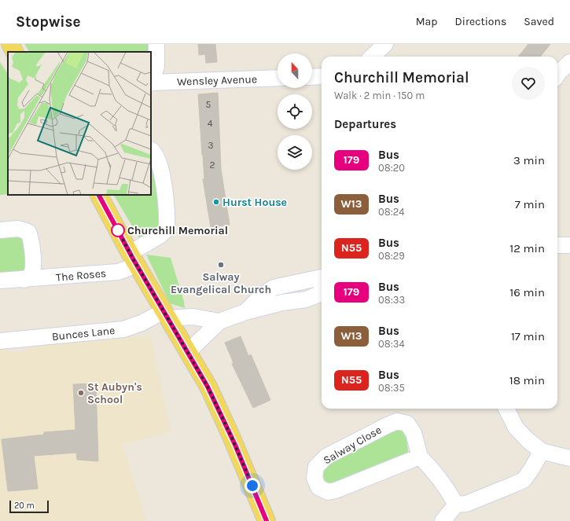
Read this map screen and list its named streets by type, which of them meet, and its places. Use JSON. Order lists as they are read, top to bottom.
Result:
{
  "streets": {
    "street": [
      "Wensley Avenue",
      "The Roses",
      "Bunces Lane",
      "Salway Close"
    ]
  },
  "places": [
    "Hurst House",
    "Churchill Memorial",
    "Salway Evangelical Church",
    "St Aubyn's School"
  ],
  "lines": ["bus line 179"],
  "house_numbers": [
    "5",
    "4",
    "3",
    "2"
  ],
  "scale_bar": "20 m",
  "north": "top",
  "page": {
    "header": "Stopwise",
    "nav": ["Map", "Directions", "Saved"],
    "heading": [
      ["Churchill Memorial", "Walk · 2 min · 150 m"],
      "Departures"
    ],
    "list": [
      {
        "mark": "179",
        "name": "Bus",
        "note": "08:20",
        "value": "3 min"
      },
      {
        "mark": "W13",
        "name": "Bus",
        "note": "08:24",
        "value": "7 min"
      },
      {
        "mark": "N55",
        "name": "Bus",
        "note": "08:29",
        "value": "12 min"
      },
      {
        "mark": "179",
        "name": "Bus",
        "note": "08:33",
        "value": "16 min"
      },
      {
        "mark": "W13",
        "name": "Bus",
        "note": "08:34",
        "value": "17 min"
      },
      {
        "mark": "N55",
        "name": "Bus",
        "note": "08:35",
        "value": "18 min"
      }
    ],
    "scale": "20 m"
  }
}
